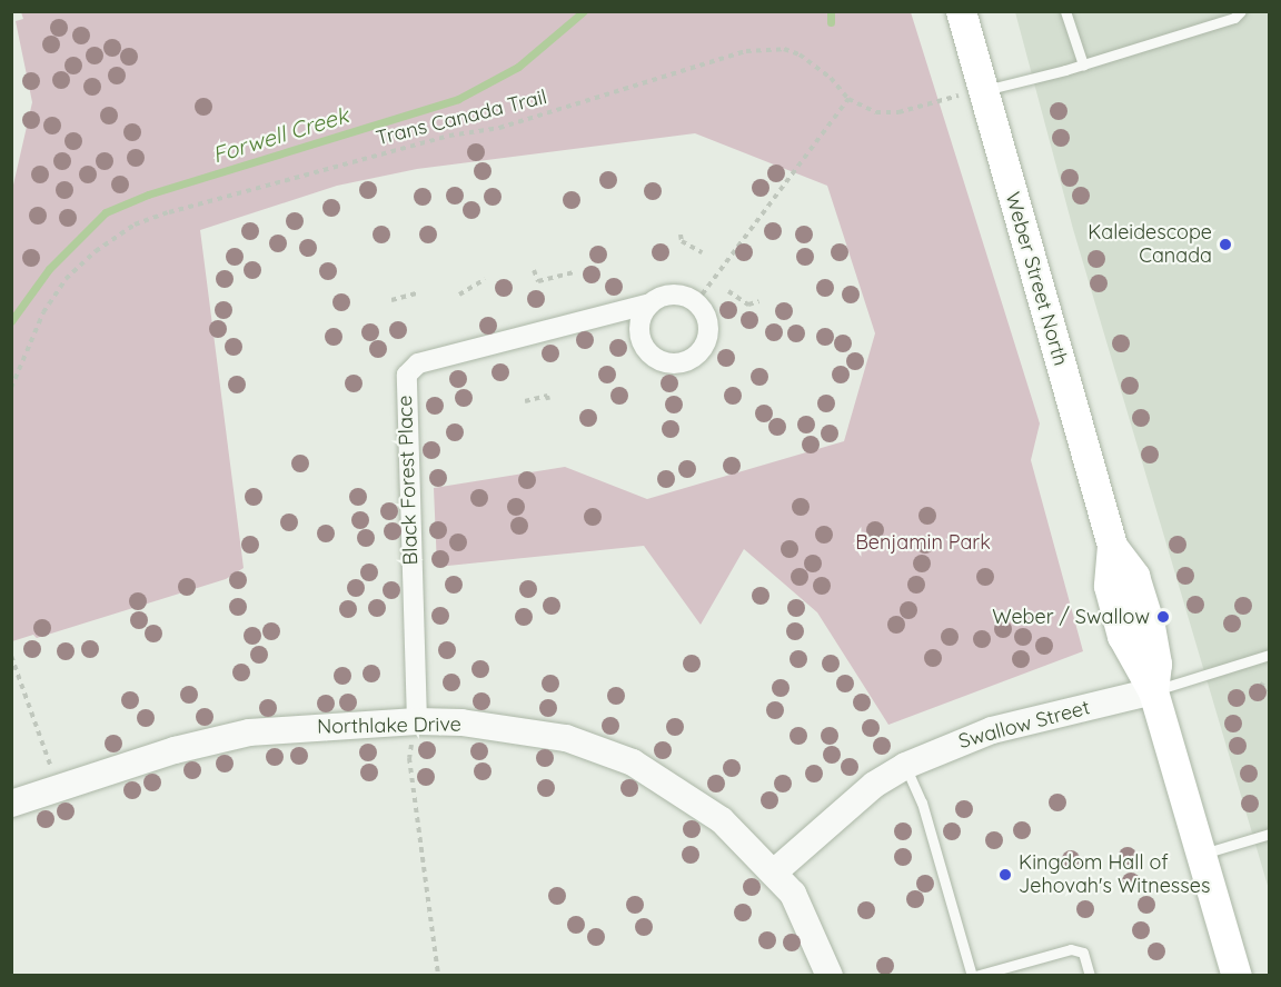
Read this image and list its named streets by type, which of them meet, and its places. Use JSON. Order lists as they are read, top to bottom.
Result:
{
  "streets": {
    "main road": ["Weber Street North"],
    "street": ["Black Forest Place", "Swallow Street", "Northlake Drive"],
    "path": ["Trans Canada Trail"]
  },
  "crossings": [
    ["Trans Canada Trail", "Weber Street North"],
    ["Weber Street North", "Swallow Street"],
    ["Black Forest Place", "Northlake Drive"],
    ["Swallow Street", "Northlake Drive"]
  ],
  "water": ["Forwell Creek"],
  "parks": ["Benjamin Park"],
  "places": ["Kaleidescope Canada", "Weber / Swallow", "Kingdom Hall of Jehovah's Witnesses"]
}
